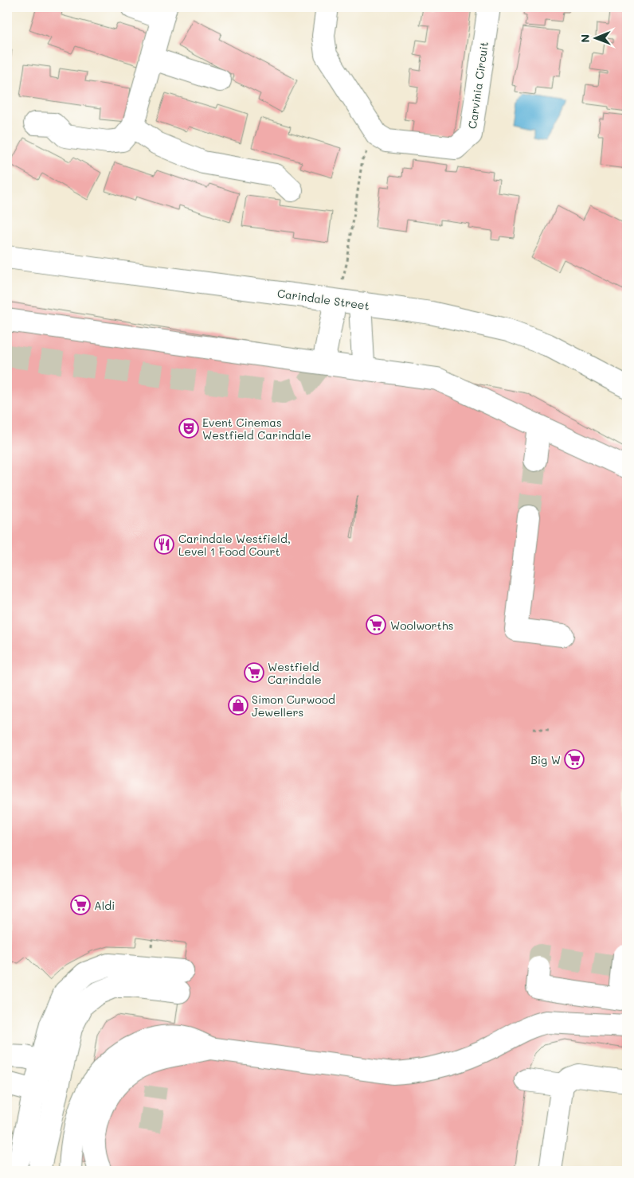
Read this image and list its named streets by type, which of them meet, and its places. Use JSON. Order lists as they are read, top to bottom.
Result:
{
  "streets": {
    "street": ["Carvinia Circuit", "Carindale Street"]
  },
  "places": {
    "theatre": ["Event Cinemas Westfield Carindale"],
    "restaurant": ["Carindale Westfield, Level 1 Food Court"],
    "supermarket": [
      "Woolworths",
      "Westfield Carindale",
      "Big W",
      "Aldi"
    ],
    "shop": ["Simon Curwood Jewellers"]
  },
  "north": "left"
}
